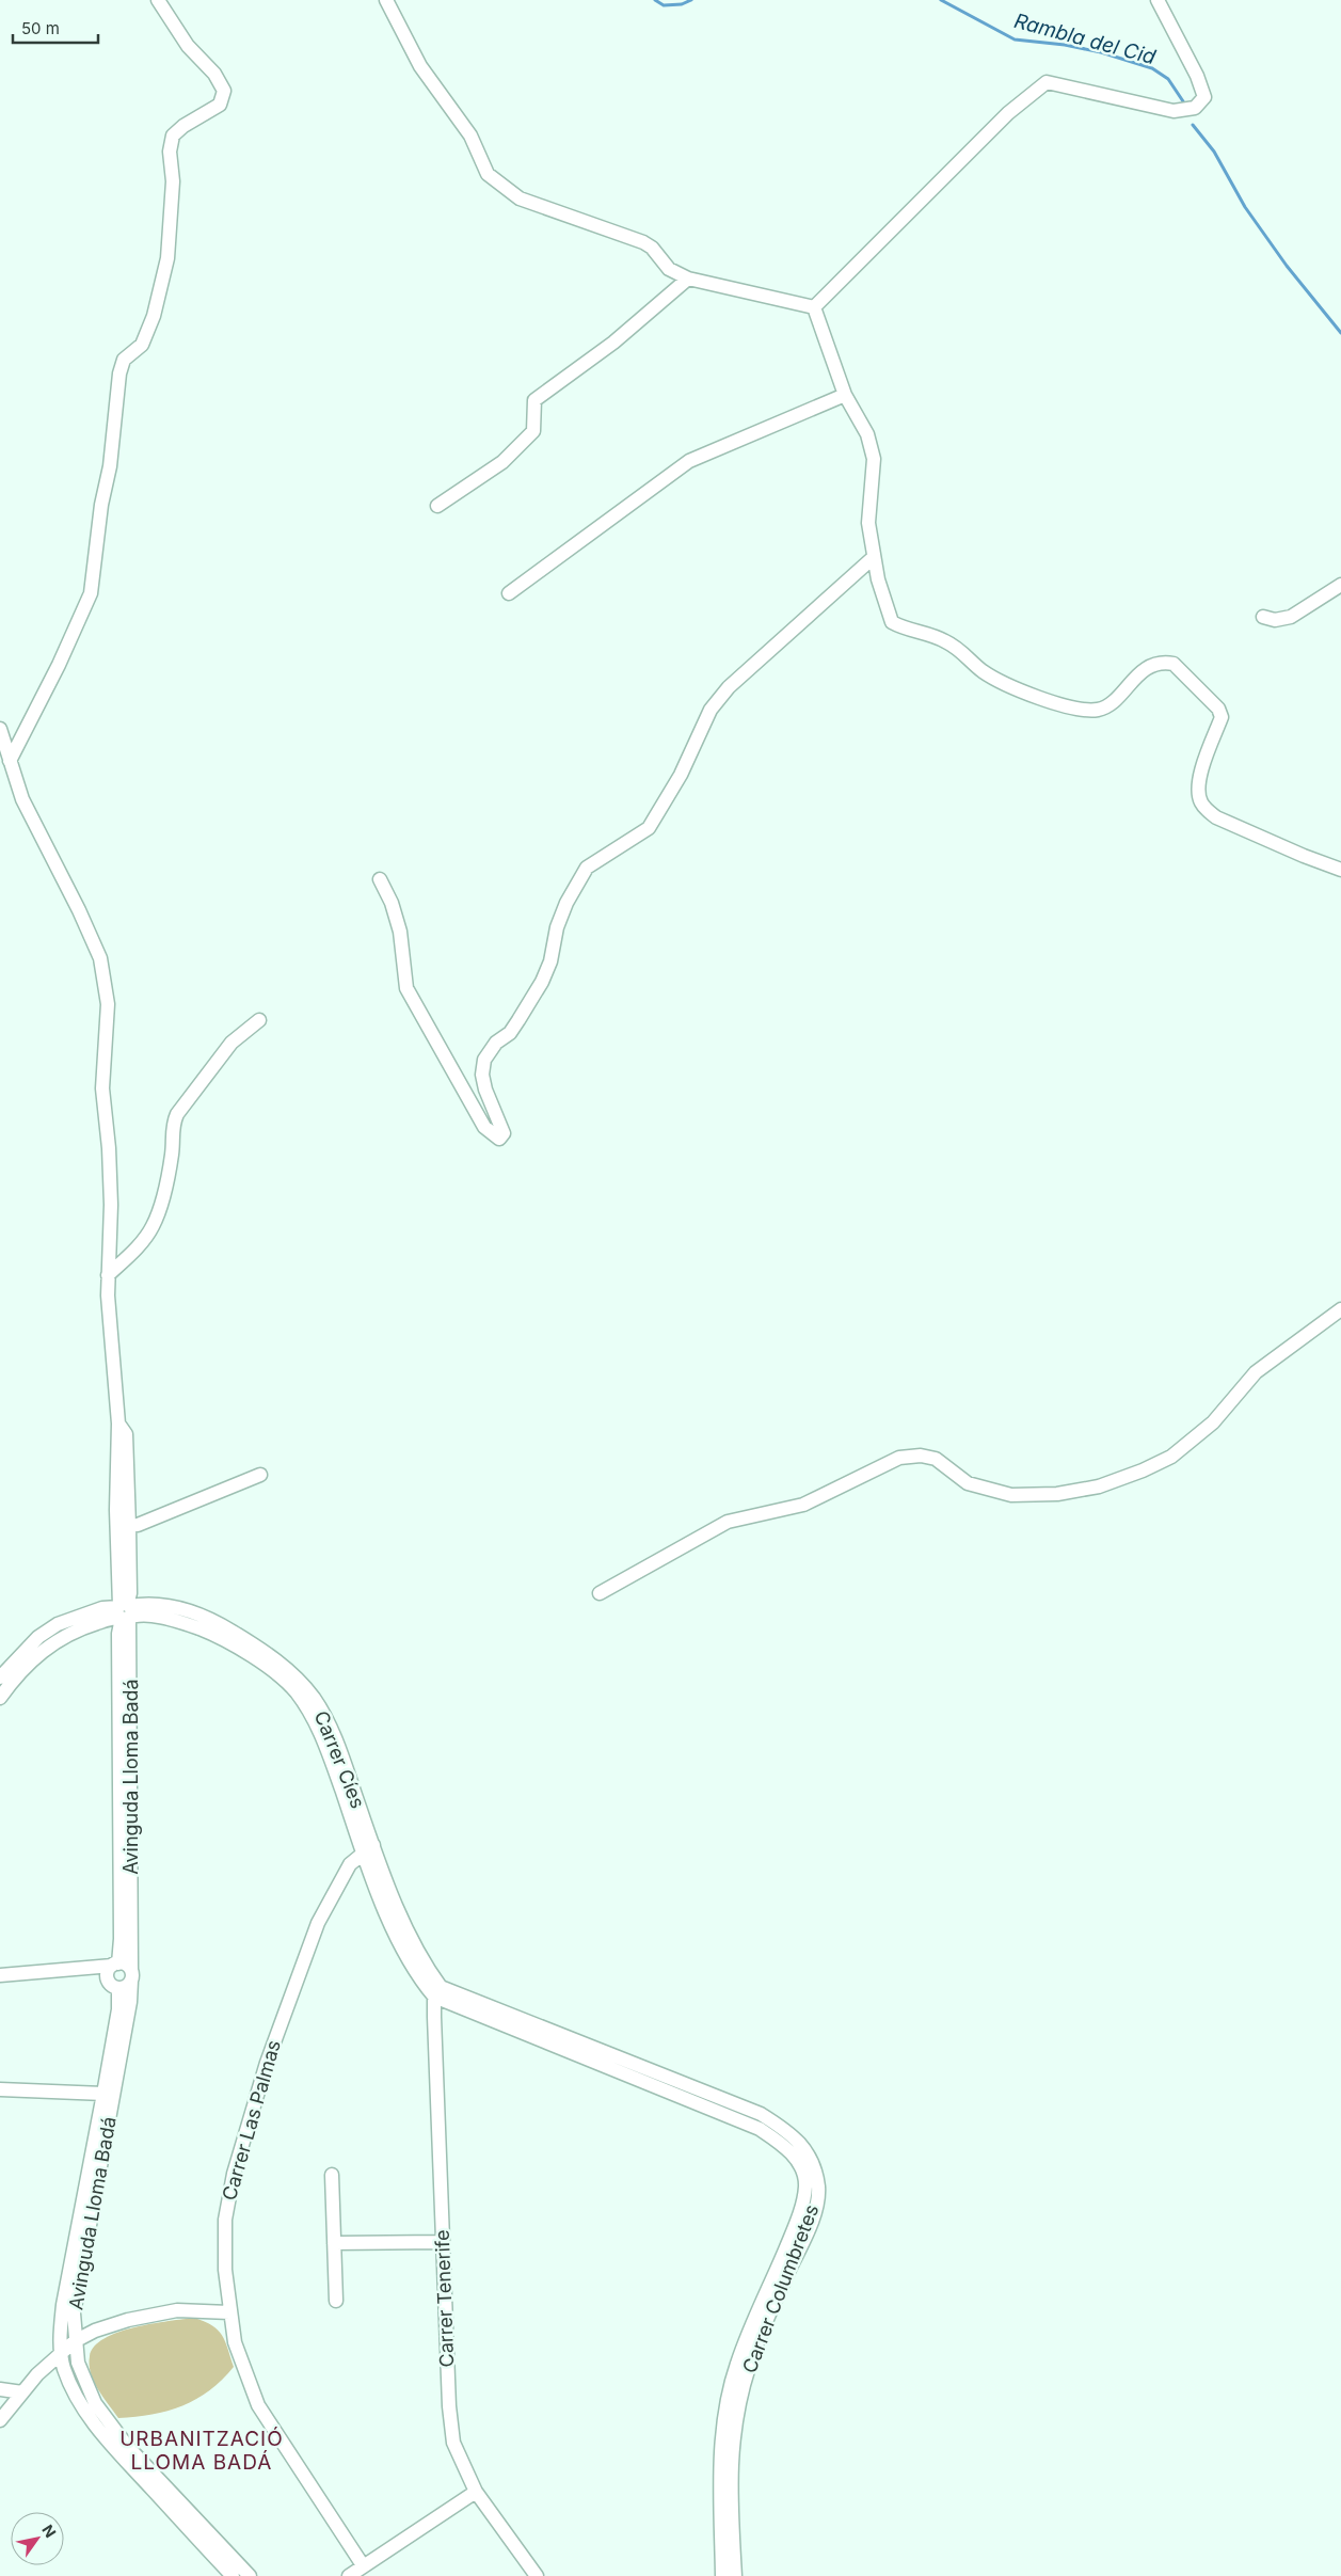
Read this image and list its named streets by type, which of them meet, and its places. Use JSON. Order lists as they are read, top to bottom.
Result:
{
  "streets": {
    "street": [
      "Carrer Cíes",
      "Avinguda Lloma Badá",
      "Carrer Las Palmas",
      "Carrer Columbretes",
      "Carrer Tenerife"
    ]
  },
  "crossings": [
    ["Carrer Cíes", "Avinguda Lloma Badá"],
    ["Carrer Cíes", "Carrer Las Palmas"],
    ["Carrer Cíes", "Carrer Columbretes"],
    ["Carrer Cíes", "Carrer Tenerife"],
    ["Carrer Columbretes", "Carrer Tenerife"]
  ],
  "districts": ["URBANITZACIÓ LLOMA BADÁ"],
  "water": ["Rambla del Cid"],
  "scale_bar": "50 m",
  "north": "top right"
}
